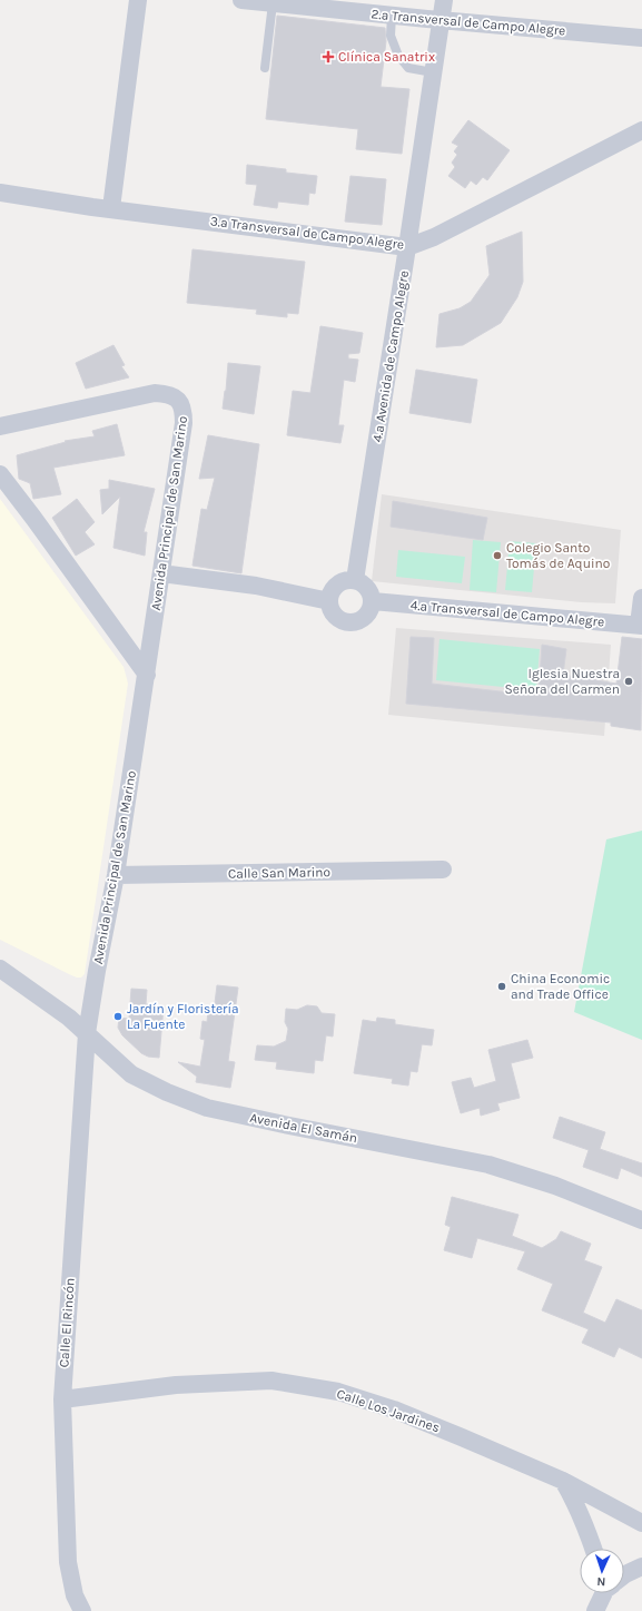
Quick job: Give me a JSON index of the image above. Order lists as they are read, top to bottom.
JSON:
{
  "streets": {
    "street": [
      "2.ª Transversal de Campo Alegre",
      "3.ª Transversal de Campo Alegre",
      "4.ª Avenida de Campo Alegre",
      "Avenida Principal de San Marino",
      "4.ª Transversal de Campo Alegre",
      "Calle San Marino",
      "Avenida El Samán",
      "Calle El Rincón",
      "Calle Los Jardines"
    ]
  },
  "crossings": [
    ["2.ª Transversal de Campo Alegre", "4.ª Avenida de Campo Alegre"],
    ["3.ª Transversal de Campo Alegre", "4.ª Avenida de Campo Alegre"],
    ["4.ª Avenida de Campo Alegre", "4.ª Transversal de Campo Alegre"],
    ["Avenida Principal de San Marino", "Calle San Marino"],
    ["Avenida Principal de San Marino", "Avenida El Samán"],
    ["Avenida Principal de San Marino", "Calle El Rincón"],
    ["Avenida El Samán", "Calle El Rincón"],
    ["Calle El Rincón", "Calle Los Jardines"]
  ],
  "places": {
    "health": ["Clínica Sanatrix"],
    "other": [
      "Colegio Santo Tomás de Aquino",
      "Iglesia Nuestra Señora del Carmen",
      "China Economic and Trade Office",
      "Jardín y Floristería La Fuente"
    ]
  },
  "north": "bottom"
}
